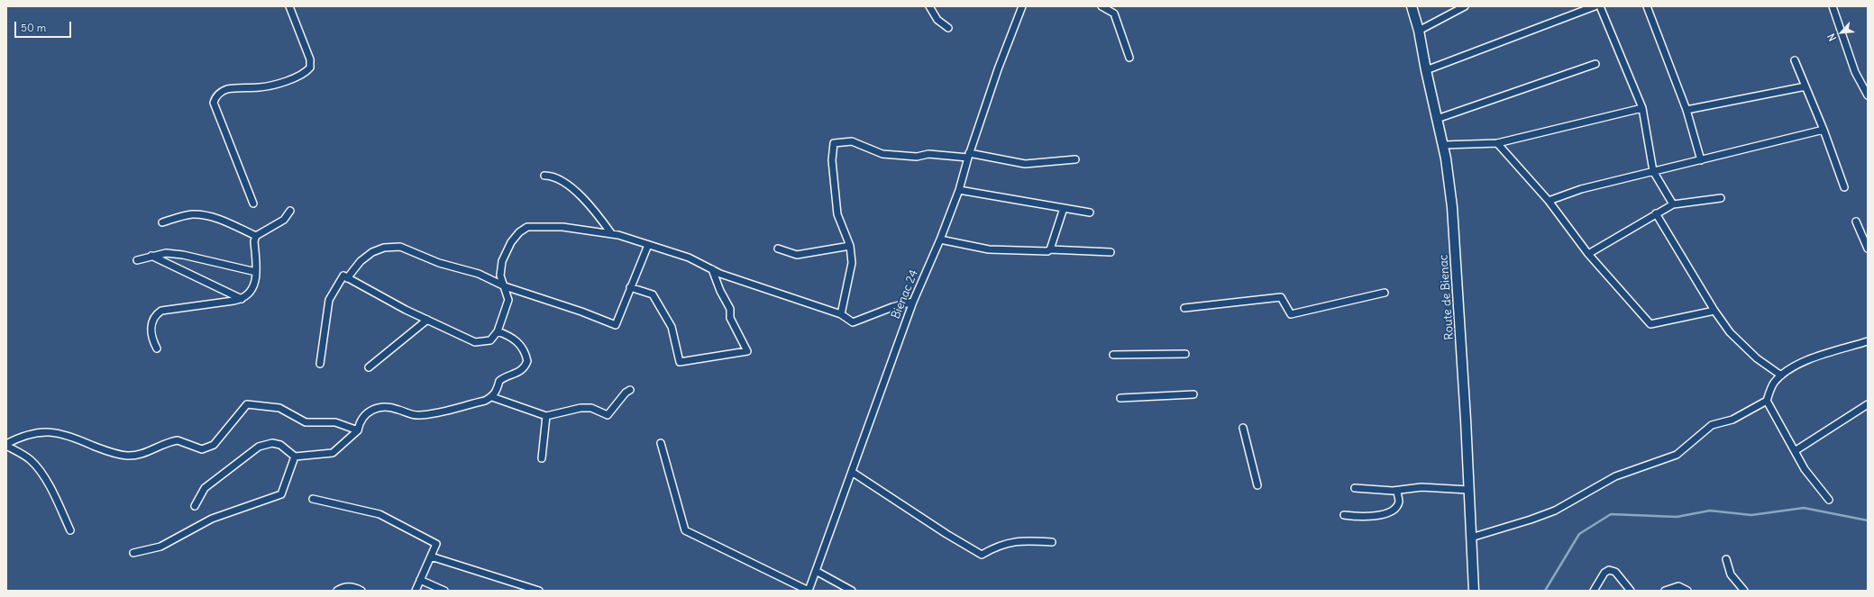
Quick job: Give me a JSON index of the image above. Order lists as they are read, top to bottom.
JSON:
{
  "streets": {
    "main road": ["Route de Bienac"],
    "street": ["Bienac 24"]
  },
  "scale_bar": "50 m",
  "north": "bottom left"
}
